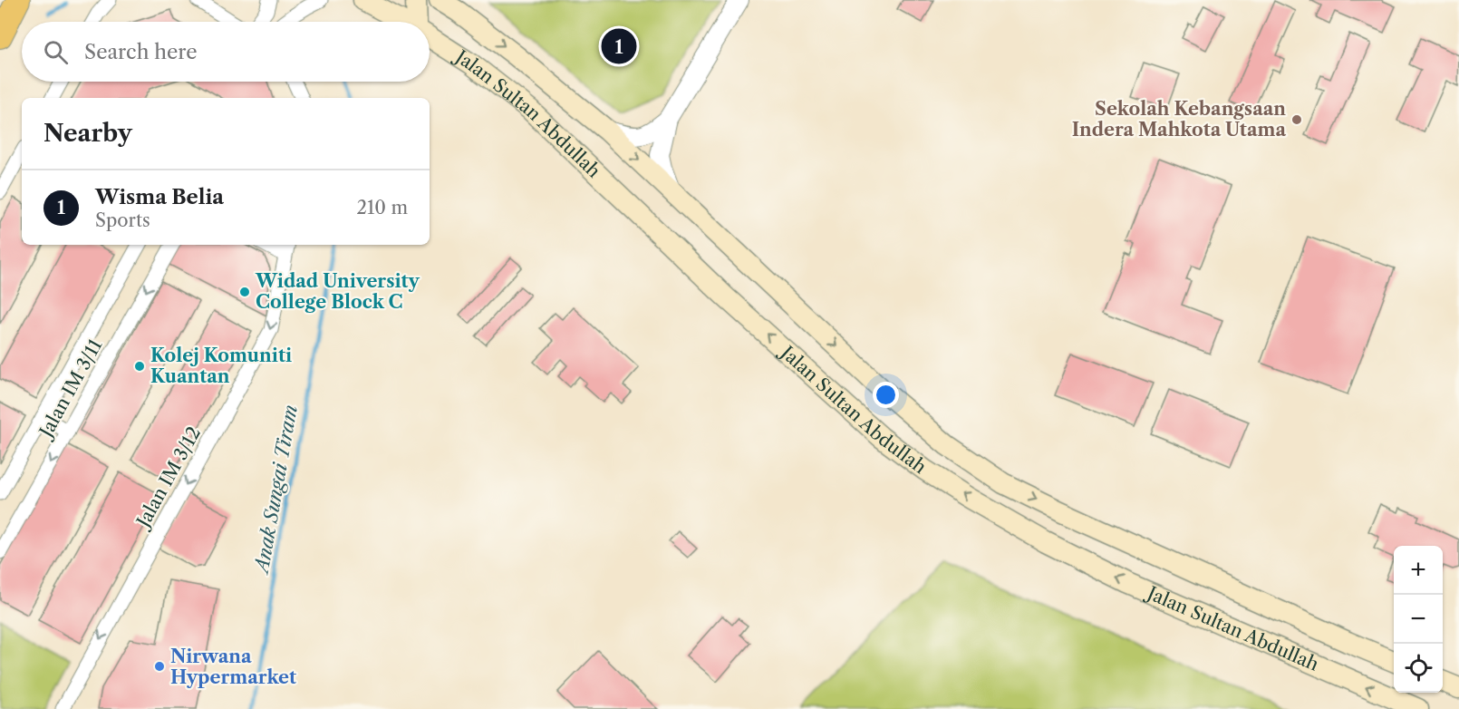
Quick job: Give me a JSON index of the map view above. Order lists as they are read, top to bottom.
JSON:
{
  "streets": {
    "main road": ["Jalan Sultan Abdullah"],
    "street": ["Jalan IM 3/11", "Jalan IM 3/12"]
  },
  "one_way": ["Jalan IM 3/12"],
  "water": ["Anak Sungai Tiram"],
  "places": [
    "Sekolah Kebangsaan Indera Mahkota Utama",
    "Widad University College Block C",
    "Kolej Komuniti Kuantan",
    "Nirwana Hypermarket"
  ],
  "page": {
    "search": "Search here",
    "pins": "1",
    "heading": "Nearby",
    "list": [
      {
        "mark": "1",
        "name": "Wisma Belia",
        "note": "Sports",
        "value": "210 m"
      }
    ],
    "map_buttons": ["+", "−"]
  }
}
